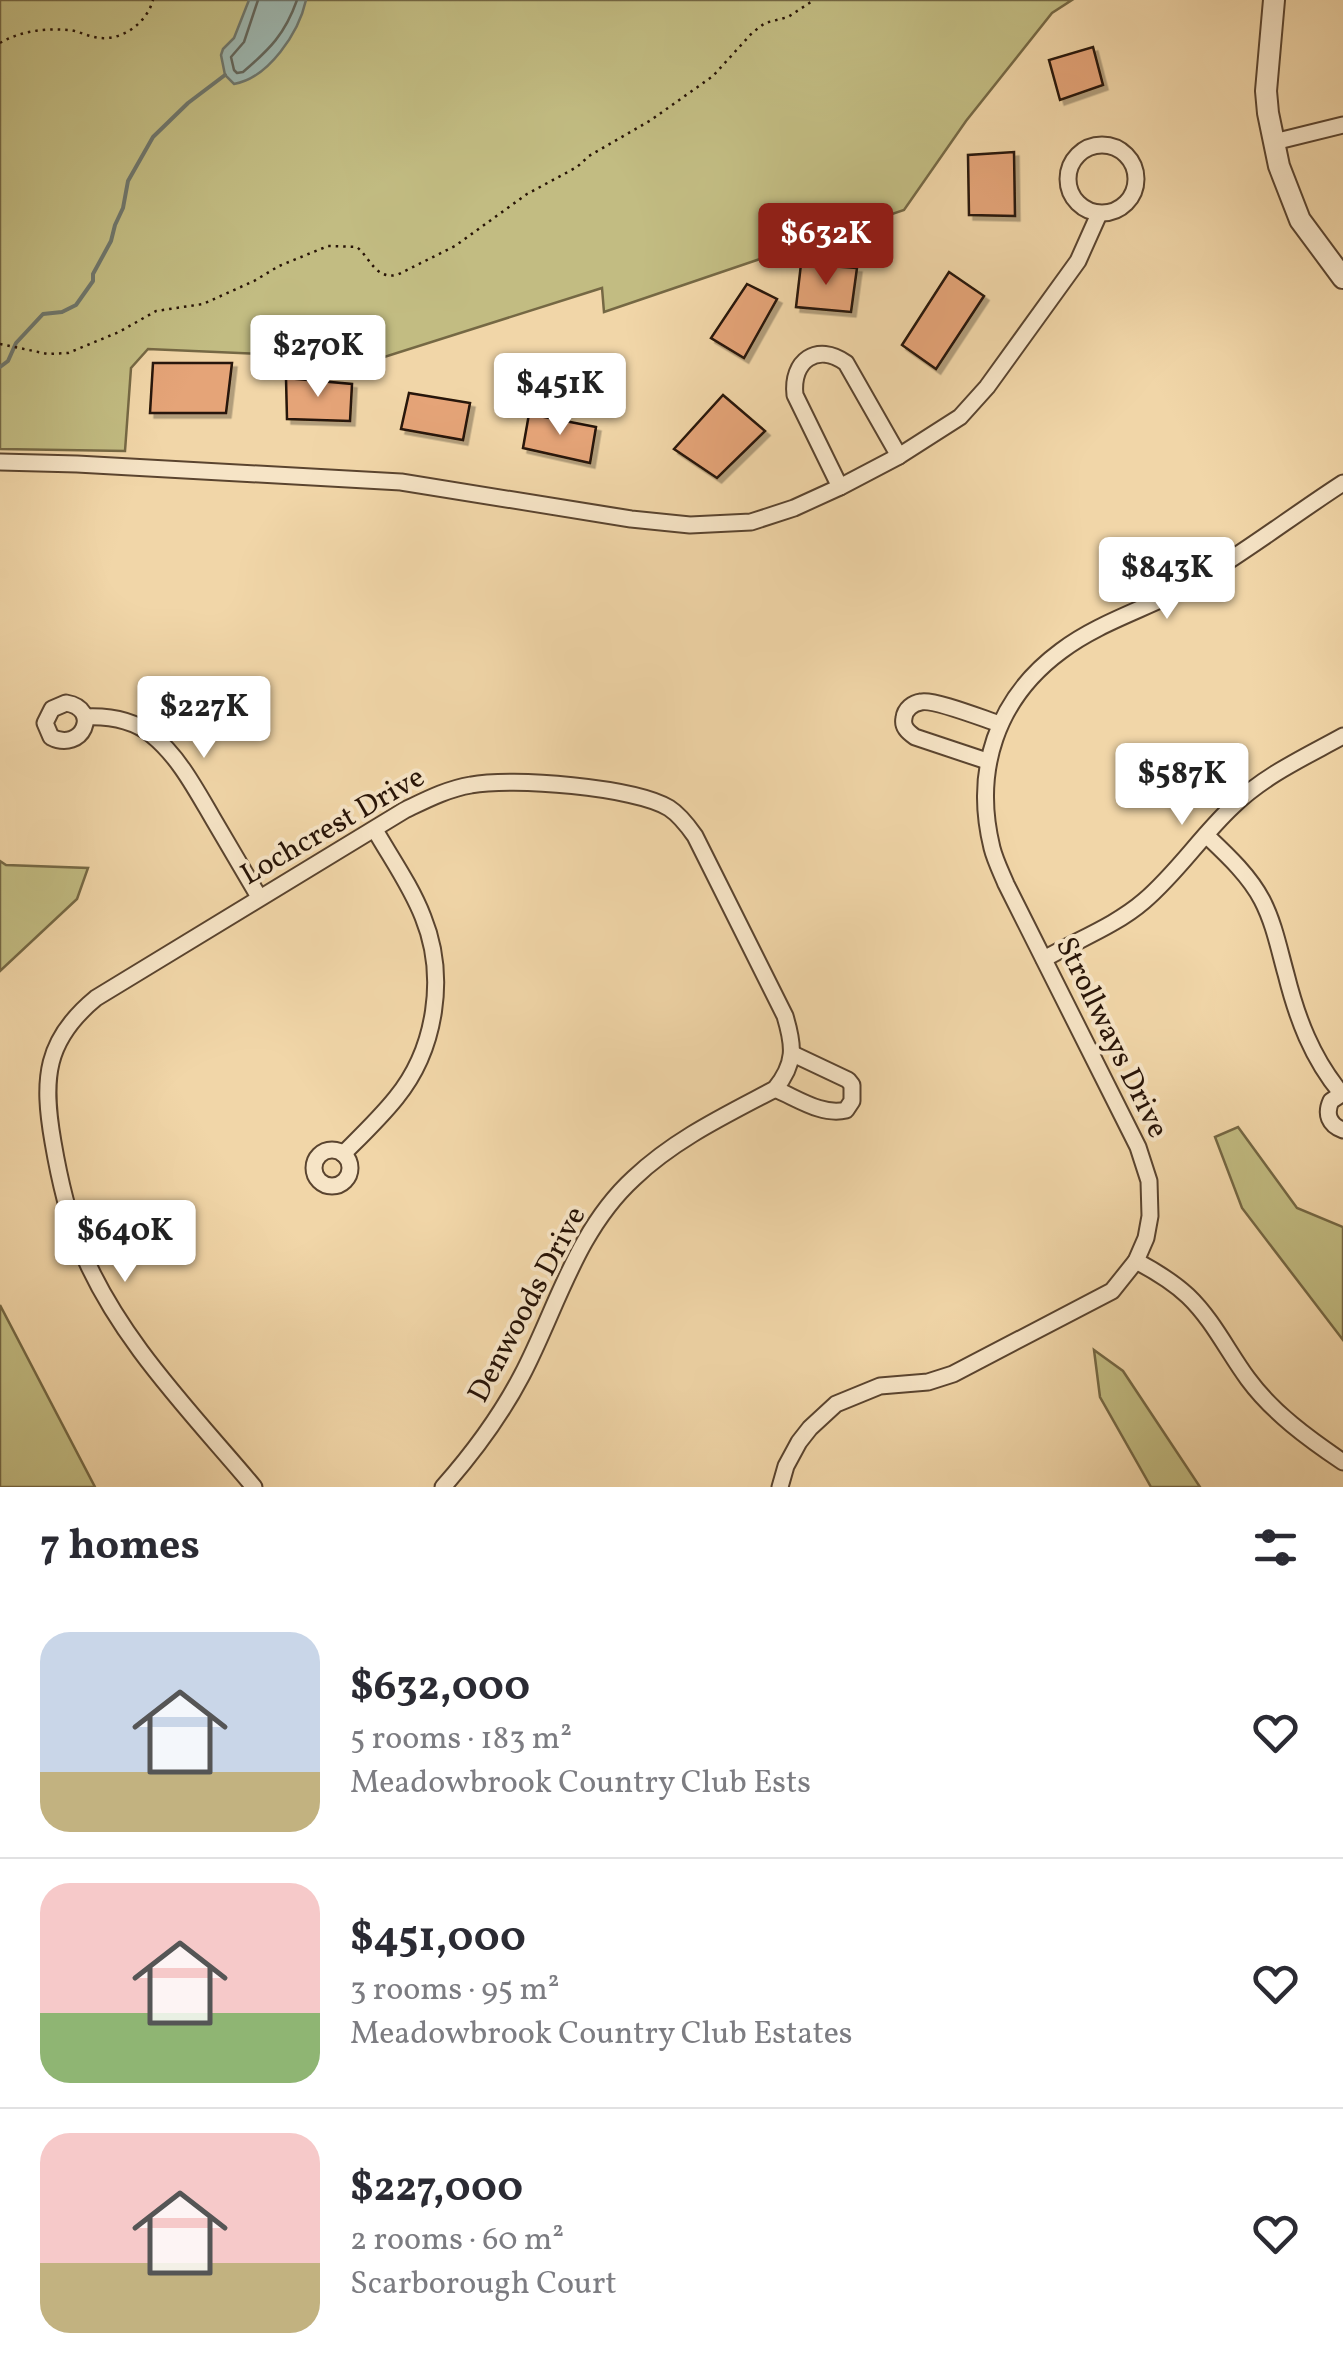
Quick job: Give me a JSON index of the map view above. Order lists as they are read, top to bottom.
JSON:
{
  "streets": {
    "street": ["Lochcrest Drive", "Strollways Drive", "Denwoods Drive"]
  },
  "page": {
    "price": [
      "$632K",
      "$270K",
      "$451K",
      "$843K",
      "$227K",
      "$587K",
      "$640K"
    ],
    "heading": "7 homes",
    "list": [
      {
        "name": "$632,000",
        "note": "5 rooms · 183 m² · Meadowbrook Country Club Ests"
      },
      {
        "name": "$451,000",
        "note": "3 rooms · 95 m² · Meadowbrook Country Club Estates"
      },
      {
        "name": "$227,000",
        "note": "2 rooms · 60 m² · Scarborough Court"
      }
    ]
  }
}
